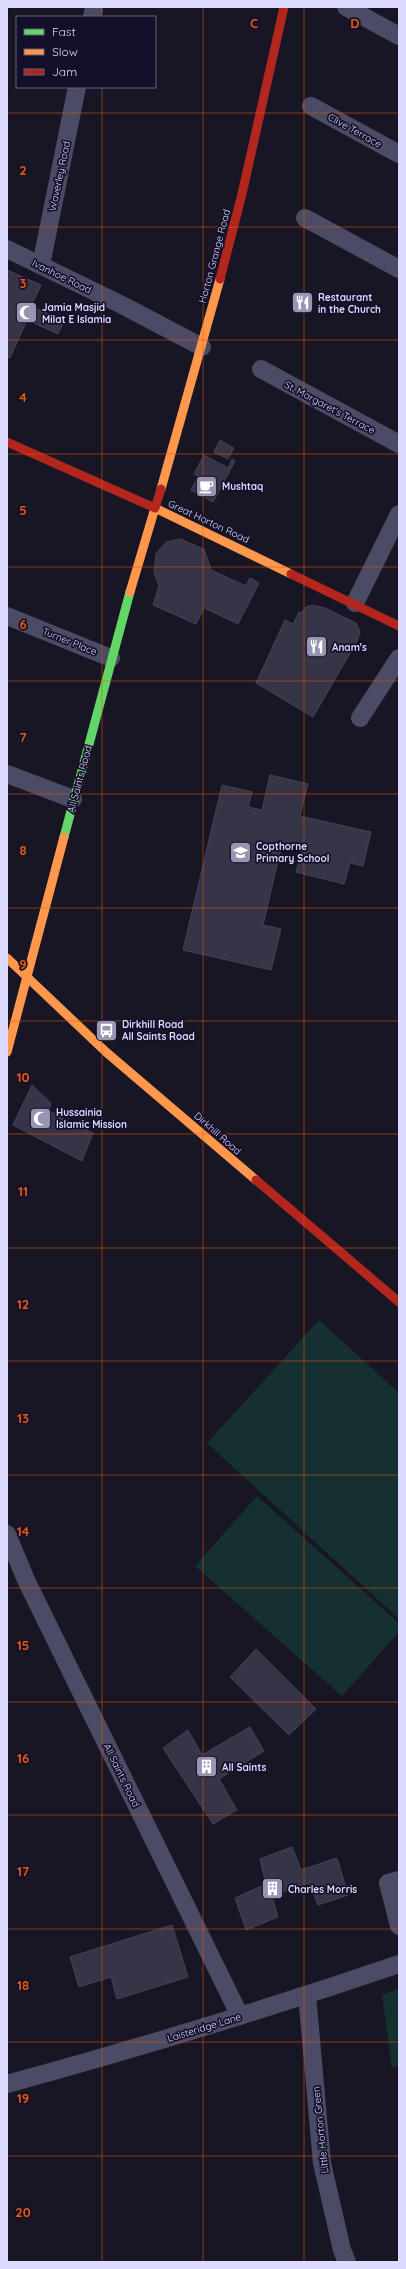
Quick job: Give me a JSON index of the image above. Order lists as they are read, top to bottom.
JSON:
{
  "streets": {
    "main road": [
      "Horton Grange Road",
      "Great Horton Road",
      "All Saints Road",
      "Dirkhill Road"
    ],
    "street": [
      "Clive Terrace",
      "Waverley Road",
      "Ivanhoe Road",
      "St. Margaret's Terrace",
      "Turner Place",
      "Laisteridge Lane",
      "Little Horton Green"
    ]
  },
  "crossings": [
    ["Waverley Road", "Ivanhoe Road"],
    ["Horton Grange Road", "Ivanhoe Road"],
    ["Horton Grange Road", "Great Horton Road"],
    ["Horton Grange Road", "All Saints Road"],
    ["Great Horton Road", "All Saints Road"],
    ["Turner Place", "All Saints Road"],
    ["All Saints Road", "Dirkhill Road"],
    ["All Saints Road", "Laisteridge Lane"],
    ["Laisteridge Lane", "Little Horton Green"]
  ],
  "places": {
    "restaurant": ["Restaurant in the Church", "Anam's"],
    "mosque": ["Jamia Masjid Milat E Islamia", "Hussainia Islamic Mission"],
    "cafe": ["Mushtaq"],
    "school or university": ["Copthorne Primary School"],
    "bus stop": ["Dirkhill Road All Saints Road"],
    "building": ["All Saints", "Charles Morris"]
  },
  "legend": ["Fast", "Slow", "Jam"],
  "grid": {
    "columns": ["C", "D"],
    "rows": [
      "2",
      "3",
      "4",
      "5",
      "6",
      "7",
      "8",
      "9",
      "10",
      "11",
      "12",
      "13",
      "14",
      "15",
      "16",
      "17",
      "18",
      "19",
      "20"
    ]
  }
}
